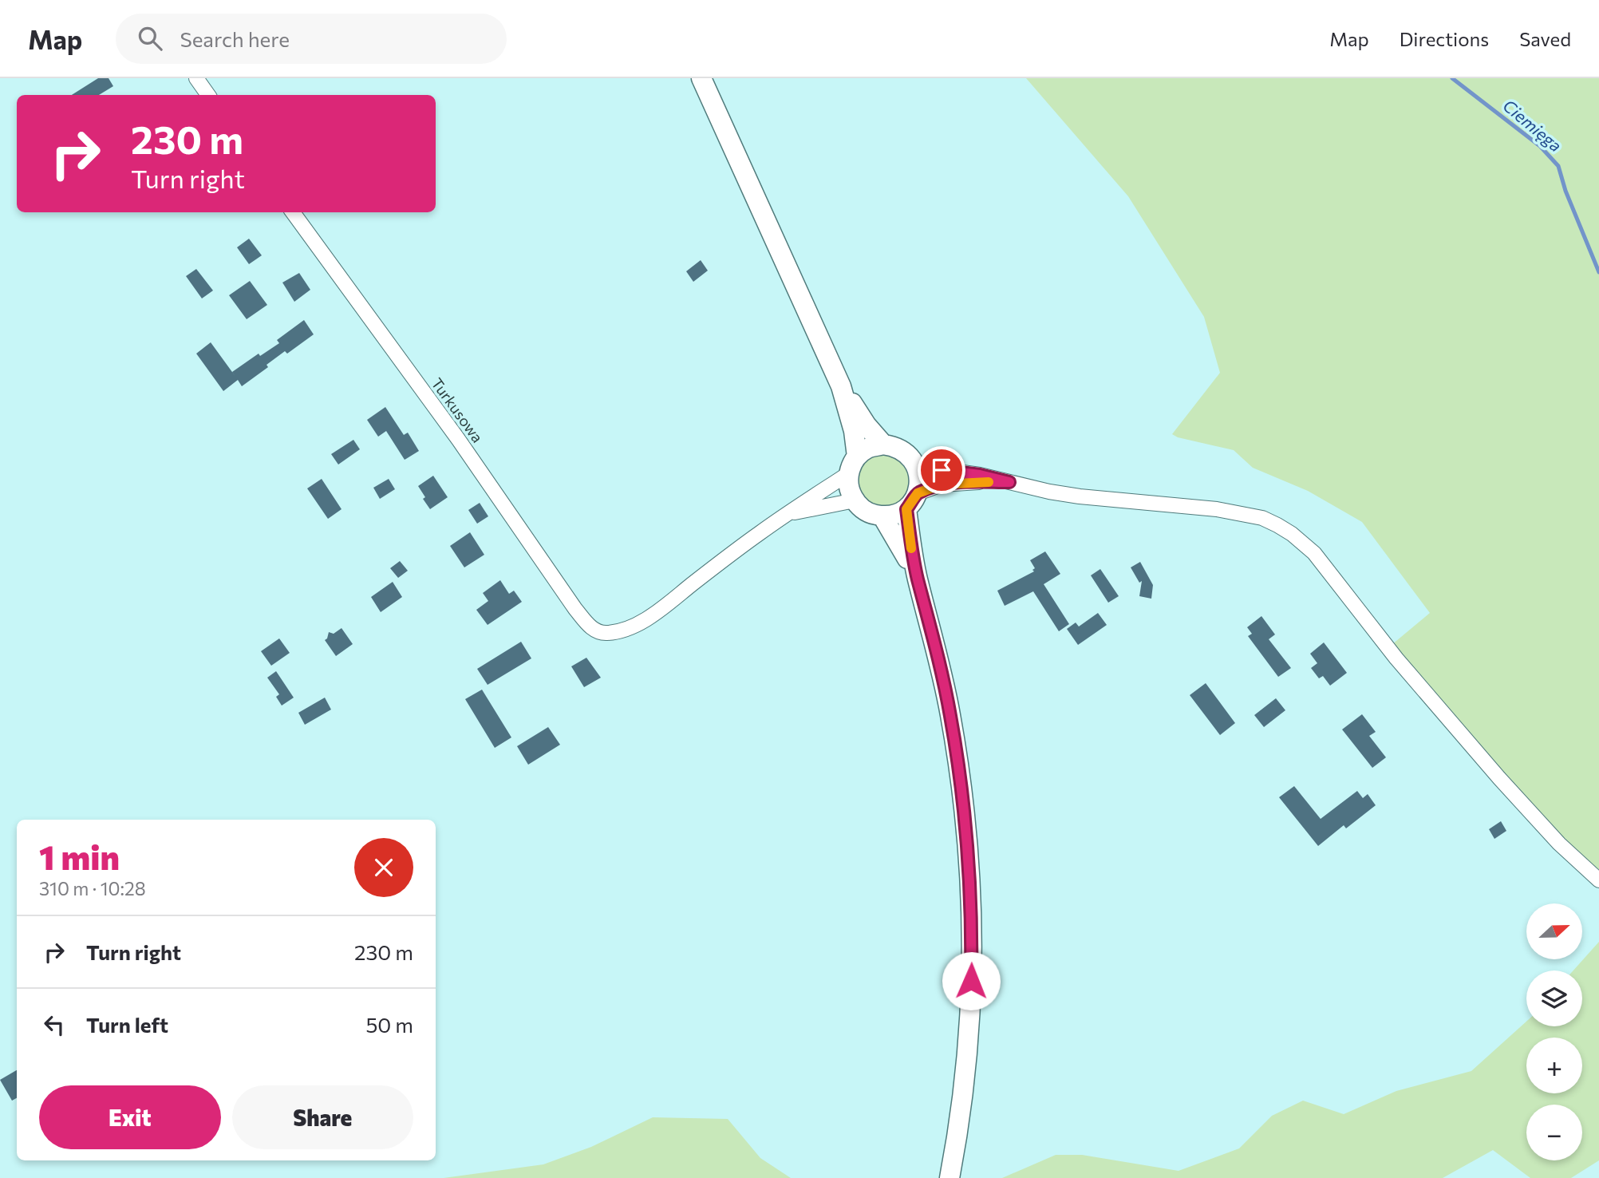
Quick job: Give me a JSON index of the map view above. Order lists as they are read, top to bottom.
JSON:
{
  "streets": {
    "street": ["Turkusowa"]
  },
  "water": ["Ciemięga"],
  "north": "right",
  "page": {
    "header": "Map",
    "search": "Search here",
    "nav": ["Map", "Directions", "Saved"],
    "turn": ["230 m", "Turn right"],
    "heading": ["1 min", "310 m · 10:28"],
    "map_buttons": ["+", "−"],
    "list": [
      {
        "name": "Turn right",
        "value": "230 m"
      },
      {
        "name": "Turn left",
        "value": "50 m"
      }
    ],
    "buttons": ["Exit", "Share"]
  }
}
